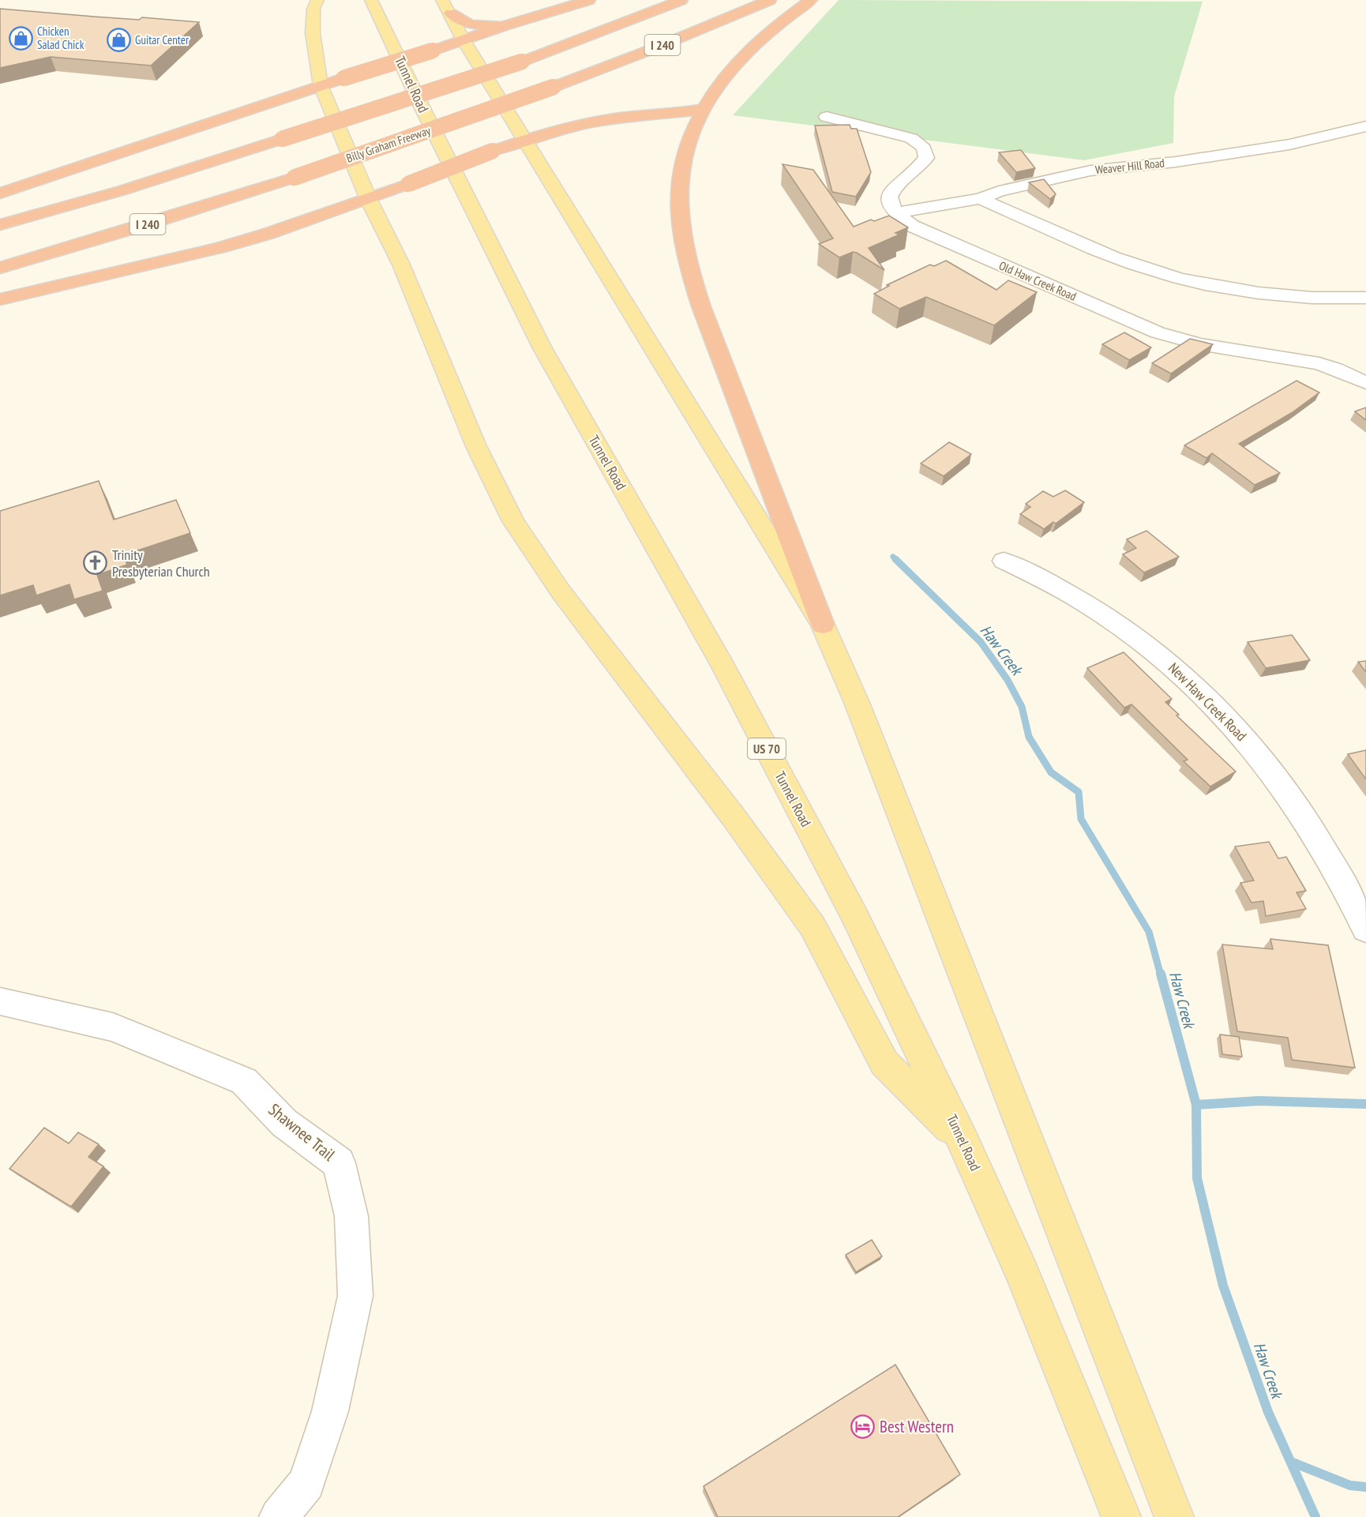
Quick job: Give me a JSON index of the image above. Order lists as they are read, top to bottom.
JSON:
{
  "streets": {
    "highway": ["I 240", "Billy Graham Freeway"],
    "main road": ["Tunnel Road", "US 70"],
    "street": [
      "Weaver Hill Road",
      "Old Haw Creek Road",
      "New Haw Creek Road",
      "Shawnee Trail"
    ]
  },
  "crossings": [
    ["Weaver Hill Road", "Old Haw Creek Road"]
  ],
  "water": ["Haw Creek"],
  "places": {
    "shop": ["Chicken Salad Chick", "Guitar Center"],
    "church": ["Trinity Presbyterian Church"],
    "hotel": ["Best Western"]
  }
}
